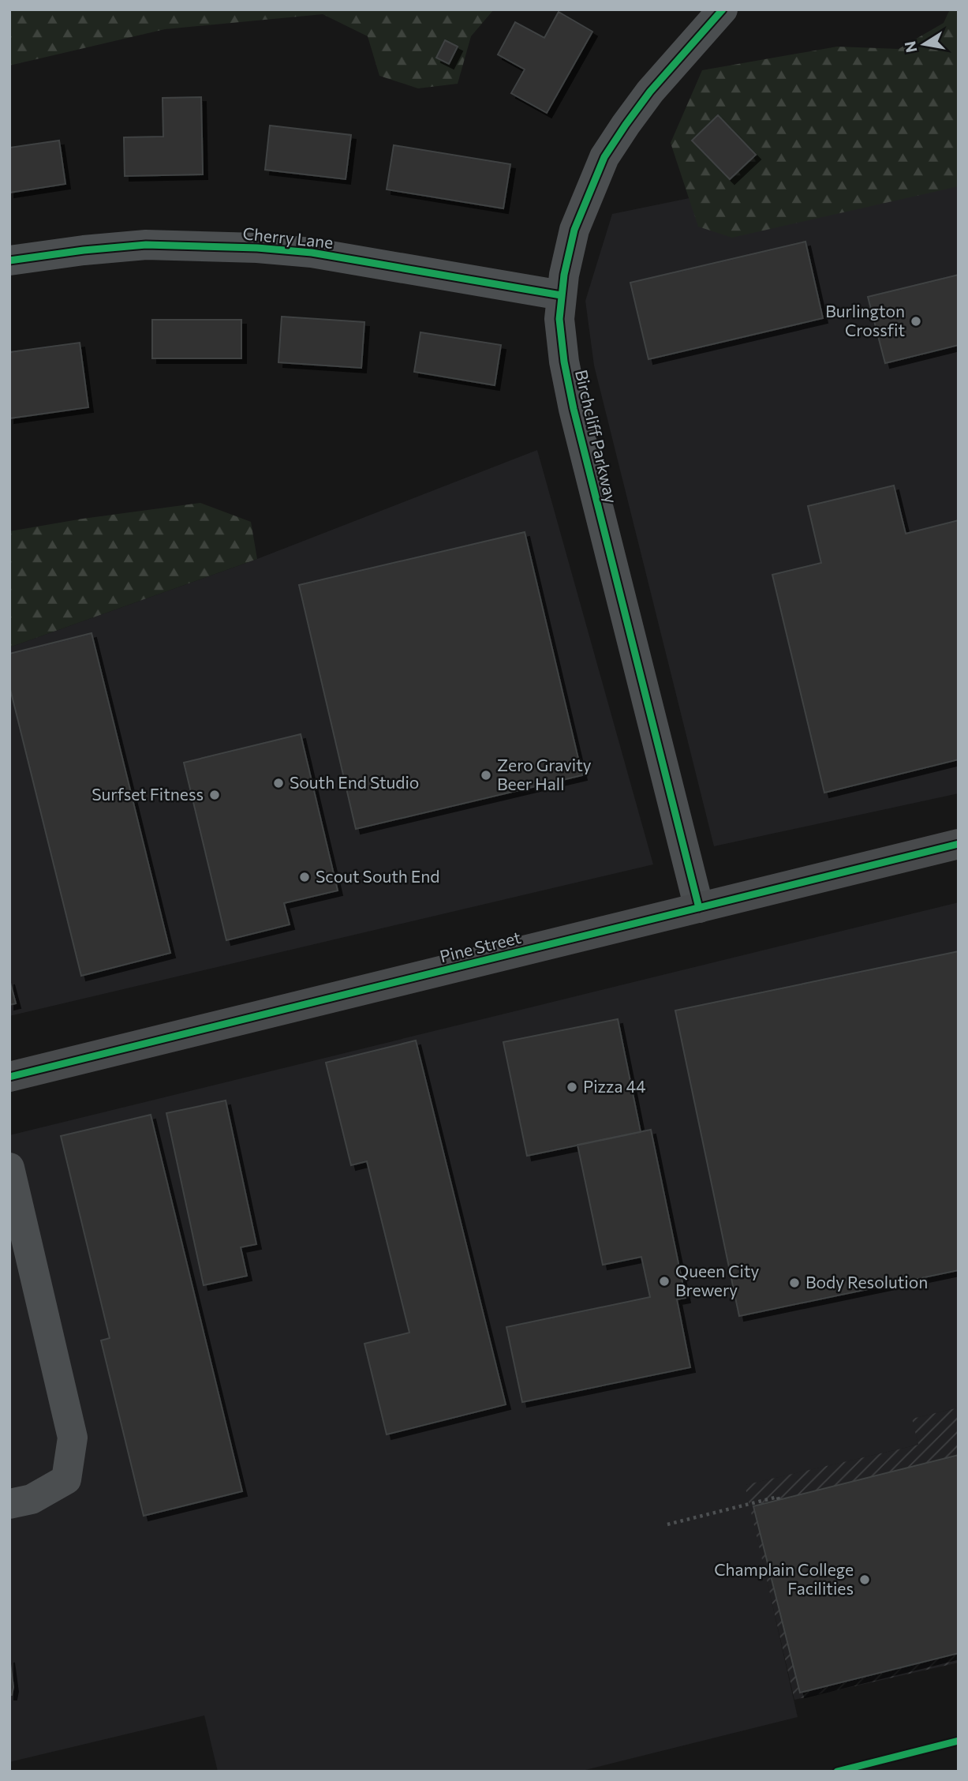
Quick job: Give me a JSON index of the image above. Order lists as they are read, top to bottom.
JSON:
{
  "streets": {
    "main road": ["Pine Street"],
    "street": ["Cherry Lane", "Birchcliff Parkway"]
  },
  "crossings": [
    ["Cherry Lane", "Birchcliff Parkway"],
    ["Birchcliff Parkway", "Pine Street"]
  ],
  "places": [
    "Burlington Crossfit",
    "Zero Gravity Beer Hall",
    "South End Studio",
    "Surfset Fitness",
    "Scout South End",
    "Pizza 44",
    "Queen City Brewery",
    "Body Resolution",
    "Champlain College Facilities"
  ],
  "north": "left"
}
